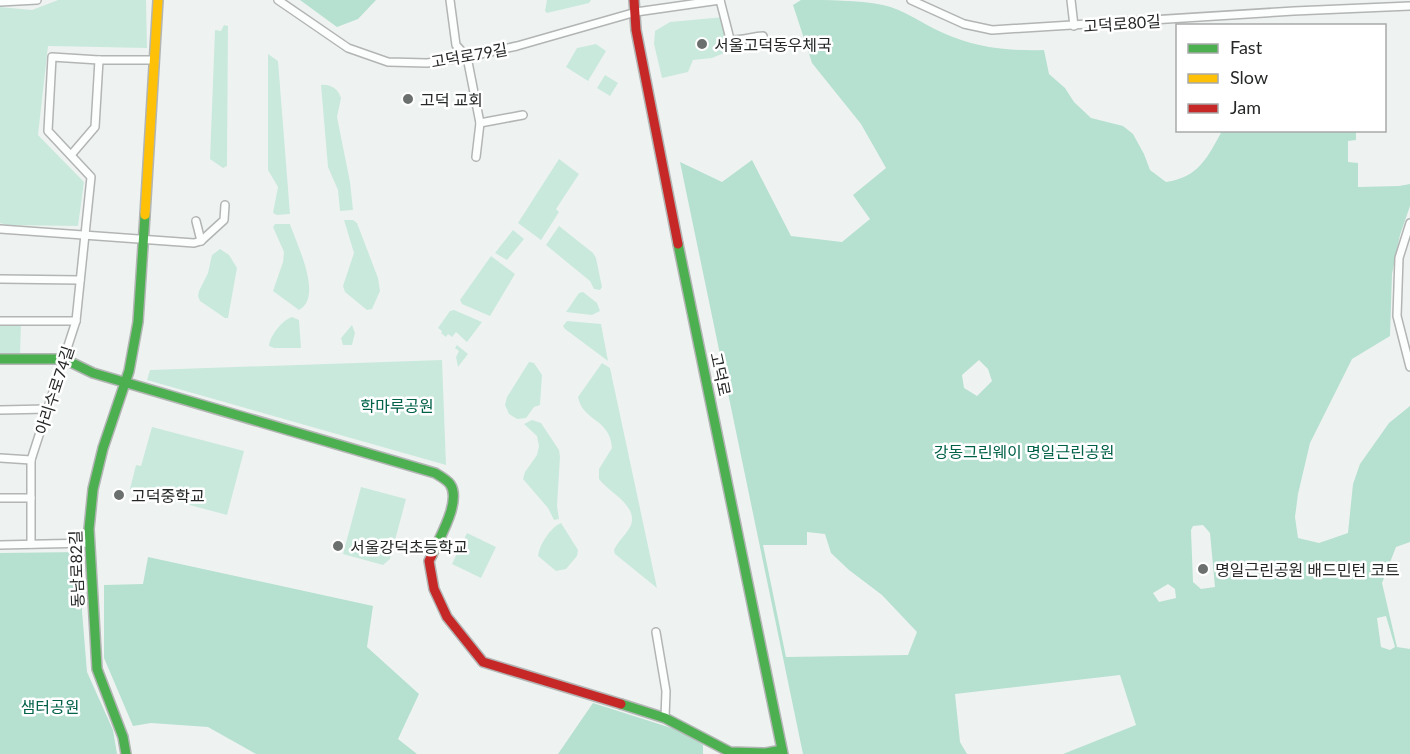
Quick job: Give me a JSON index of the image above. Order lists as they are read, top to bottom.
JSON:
{
  "streets": {
    "street": [
      "고덕로80길",
      "고덕로79길",
      "고덕로",
      "아리수로74길",
      "동남로82길"
    ]
  },
  "crossings": [
    ["고덕로79길", "고덕로"]
  ],
  "parks": ["학마루공원", "강동그린웨이 명일근린공원", "샘터공원"],
  "places": [
    "서울고덕동우체국",
    "고덕 교회",
    "고덕중학교",
    "서울강덕초등학교",
    "명일근린공원 배드민턴 코트"
  ],
  "legend": ["Fast", "Slow", "Jam"]
}
